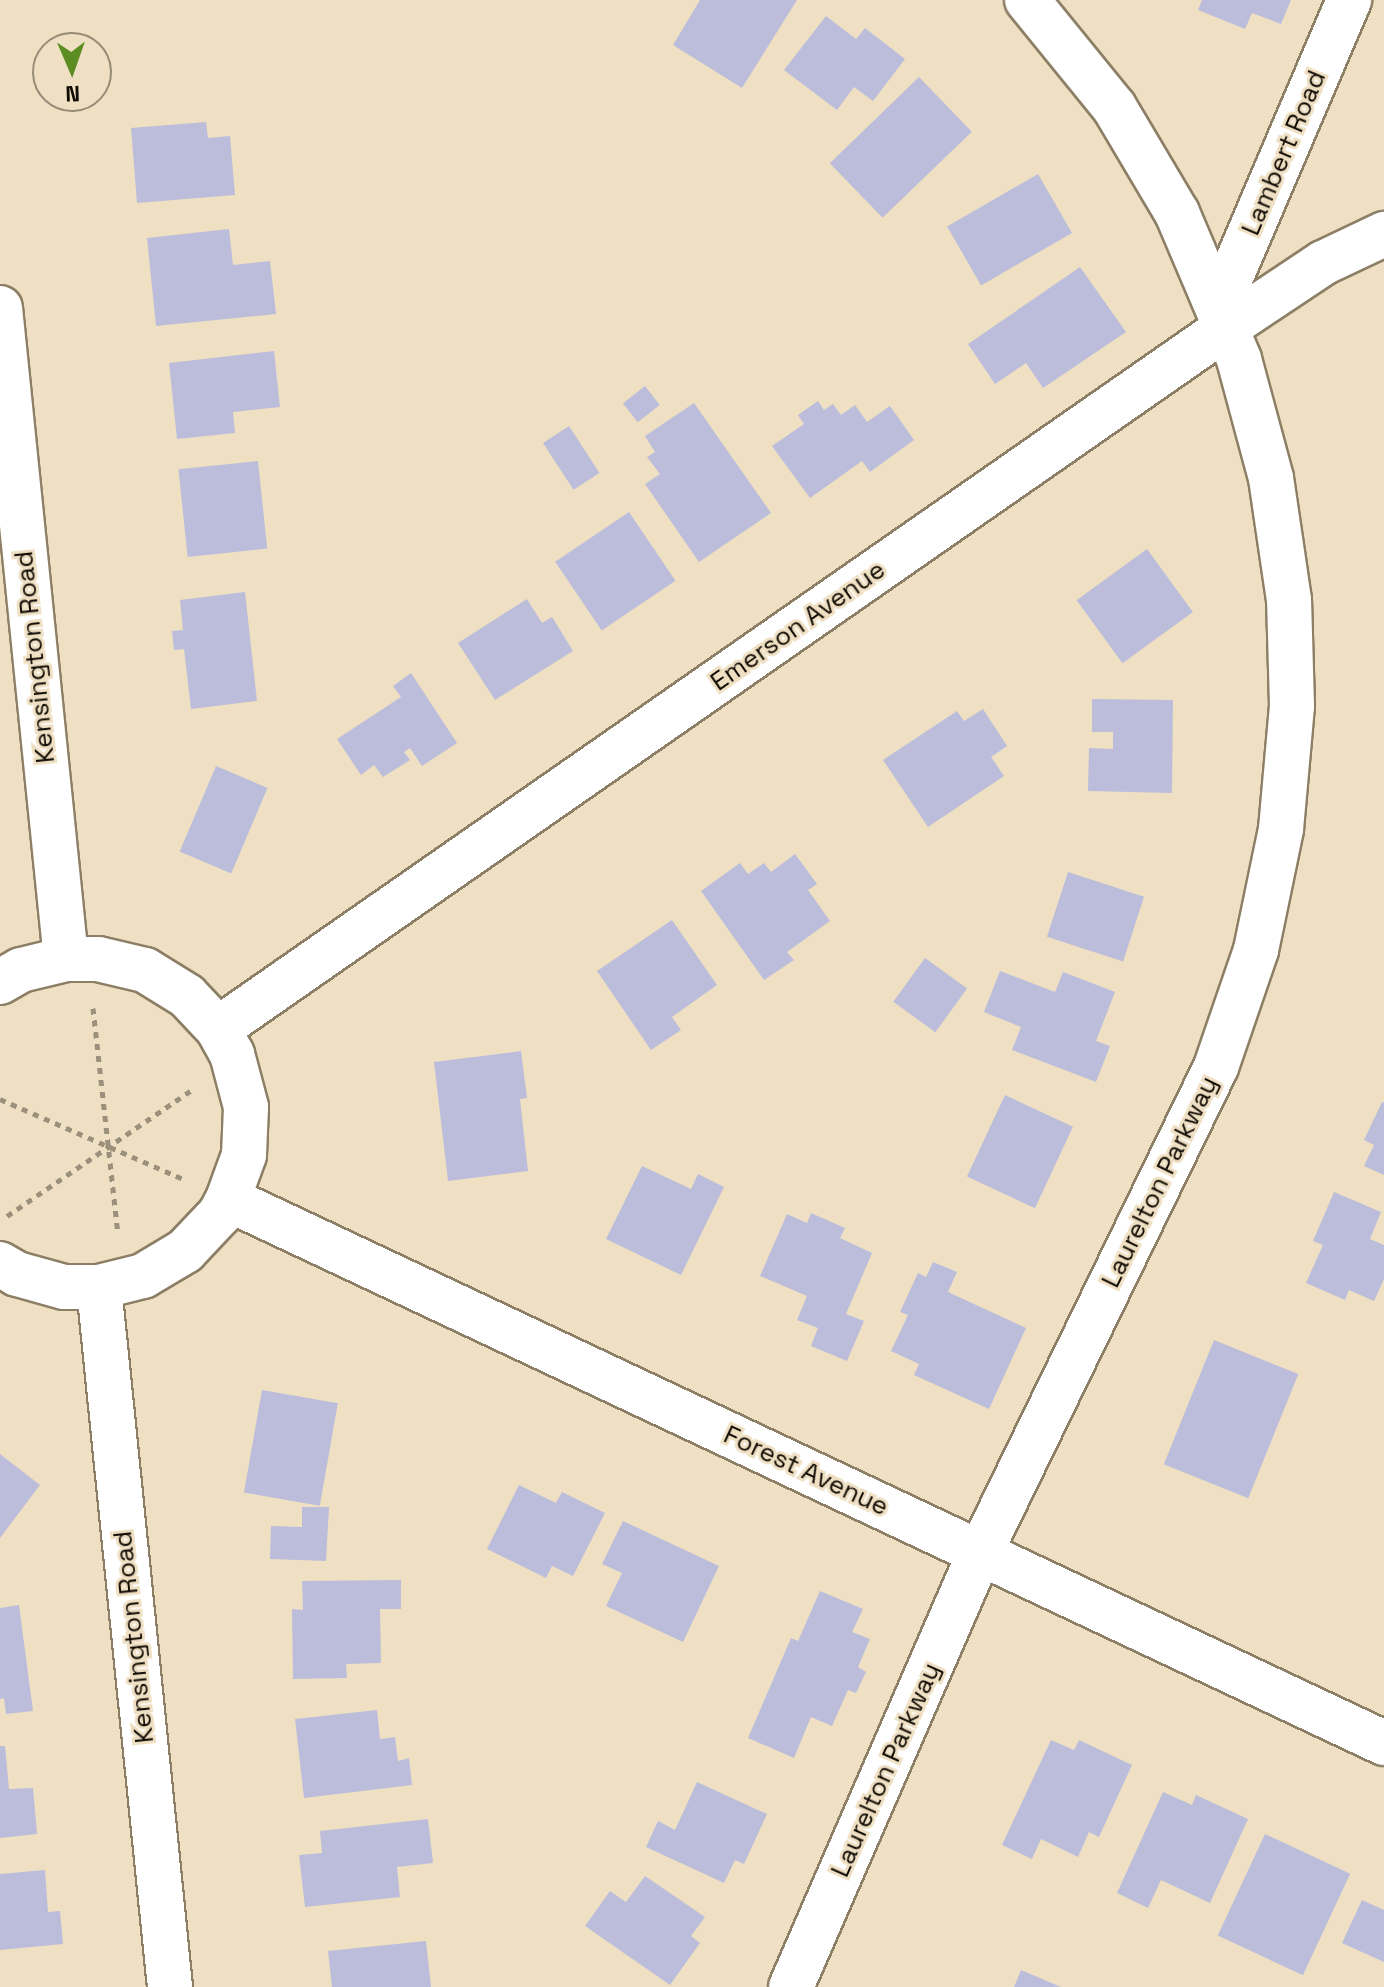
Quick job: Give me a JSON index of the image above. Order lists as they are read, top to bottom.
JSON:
{
  "streets": {
    "street": [
      "Lambert Road",
      "Emerson Avenue",
      "Kensington Road",
      "Laurelton Parkway",
      "Forest Avenue"
    ]
  },
  "crossings": [
    ["Lambert Road", "Emerson Avenue"],
    ["Lambert Road", "Laurelton Parkway"],
    ["Emerson Avenue", "Laurelton Parkway"],
    ["Laurelton Parkway", "Forest Avenue"]
  ],
  "north": "bottom"
}
